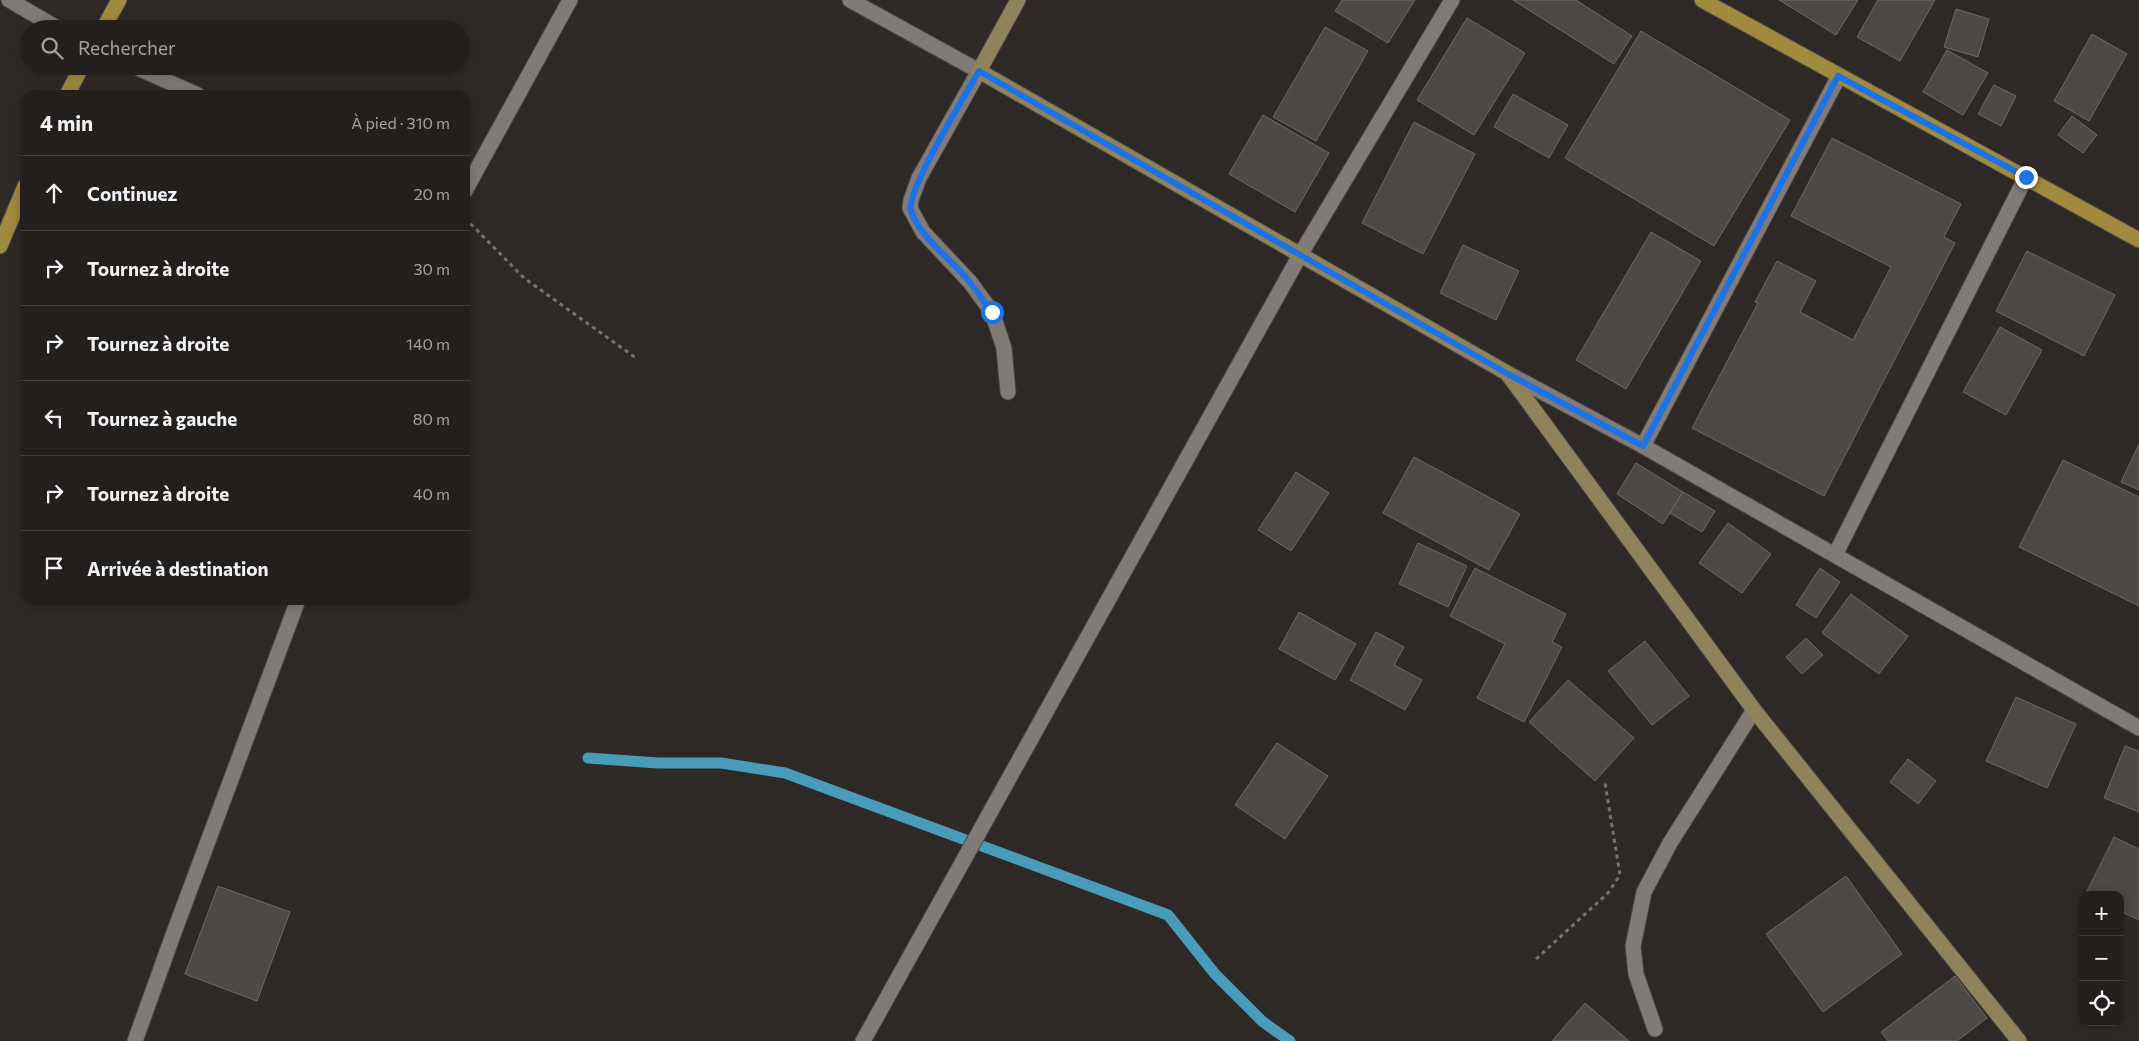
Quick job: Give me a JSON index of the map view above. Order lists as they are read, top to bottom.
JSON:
{
  "page": {
    "search": "Rechercher",
    "heading": ["4 min", "À pied · 310 m"],
    "list": [
      ["Continuez", "20 m"],
      ["Tournez à droite", "30 m"],
      ["Tournez à droite", "140 m"],
      ["Tournez à gauche", "80 m"],
      ["Tournez à droite", "40 m"],
      "Arrivée à destination"
    ],
    "map_buttons": ["+", "−"]
  }
}
